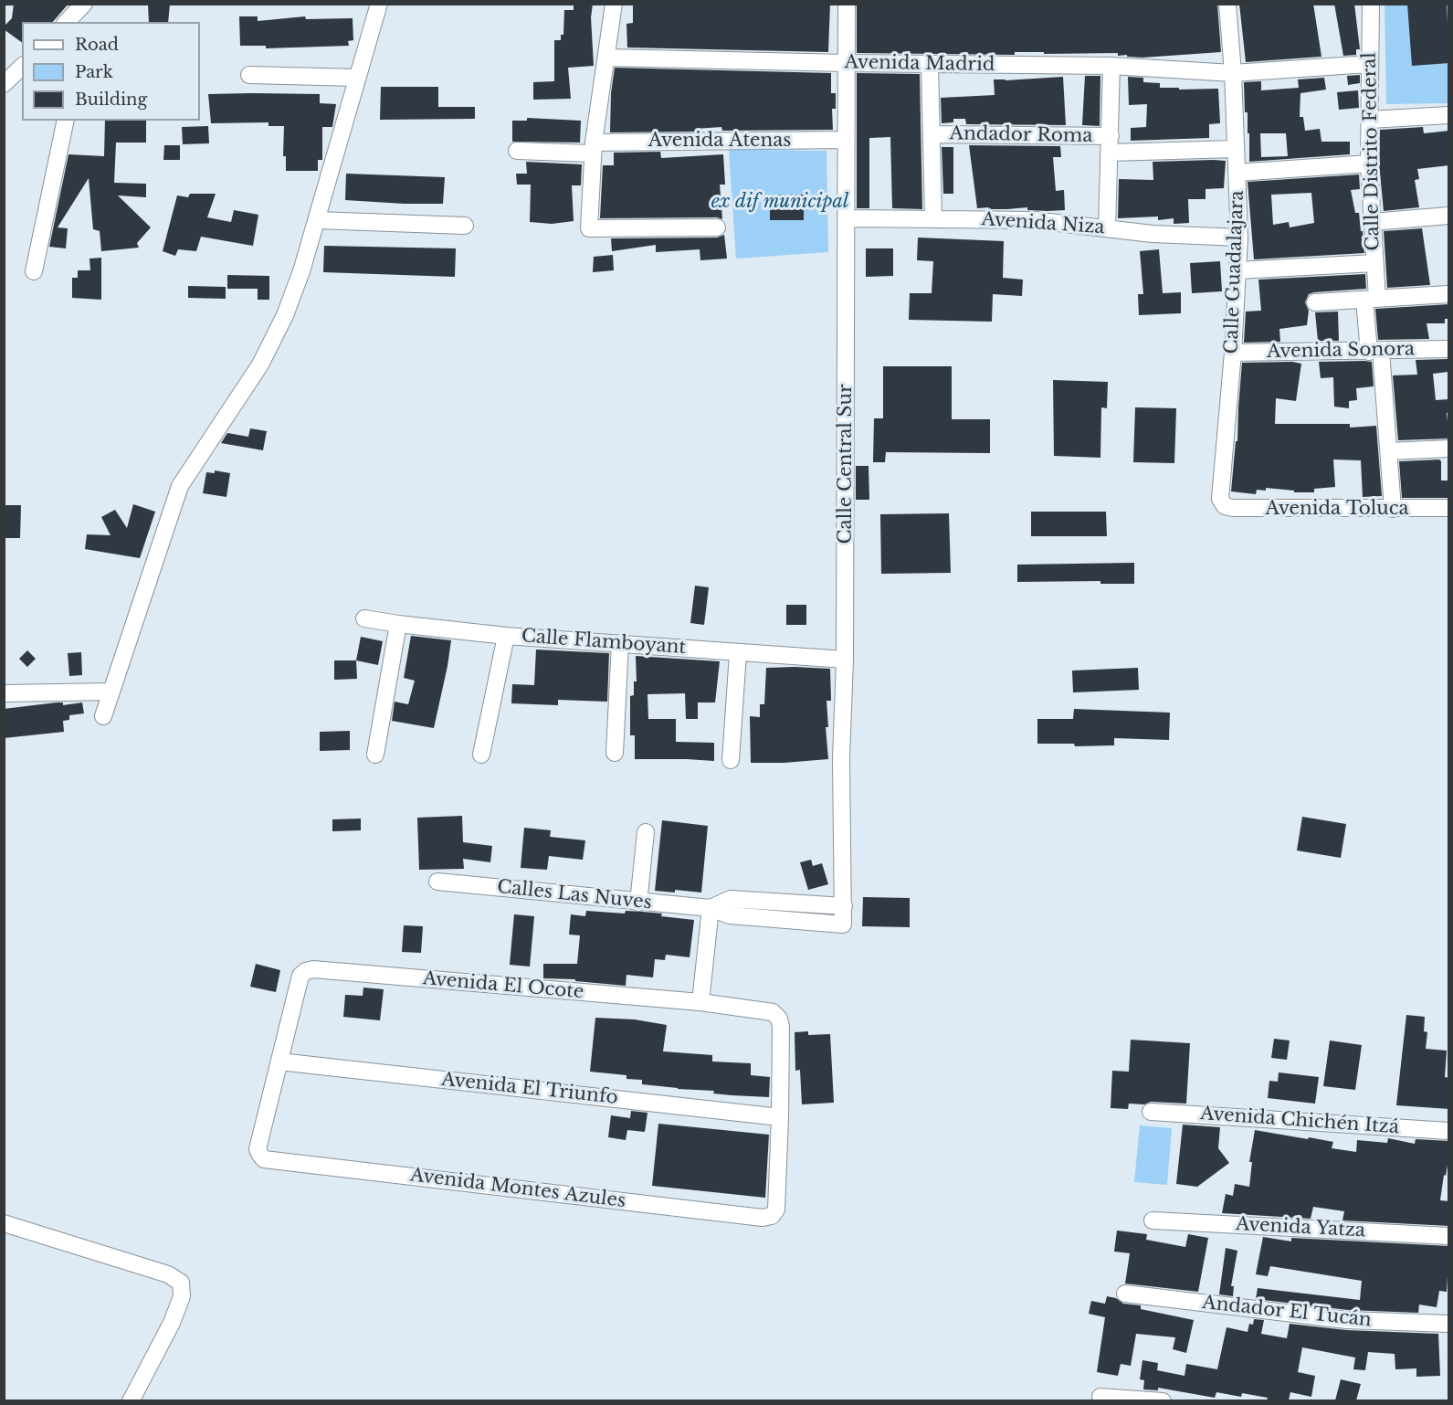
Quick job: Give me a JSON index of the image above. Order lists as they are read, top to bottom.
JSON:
{
  "streets": {
    "street": [
      "Avenida Madrid",
      "Andador Roma",
      "Avenida Atenas",
      "Calle Distrito Federal",
      "Avenida Niza",
      "Calle Guadalajara",
      "Avenida Sonora",
      "Calle Central Sur",
      "Avenida Toluca",
      "Calle Flamboyant",
      "Calles Las Nuves",
      "Avenida El Ocote",
      "Avenida El Triunfo",
      "Avenida Chichén Itzá",
      "Avenida Montes Azules",
      "Avenida Yatza",
      "Andador El Tucán"
    ]
  },
  "crossings": [
    ["Avenida Madrid", "Calle Distrito Federal"],
    ["Avenida Madrid", "Calle Guadalajara"],
    ["Avenida Madrid", "Calle Central Sur"],
    ["Andador Roma", "Calle Guadalajara"],
    ["Avenida Atenas", "Calle Central Sur"],
    ["Calle Distrito Federal", "Avenida Sonora"],
    ["Calle Distrito Federal", "Avenida Toluca"],
    ["Avenida Niza", "Calle Guadalajara"],
    ["Avenida Niza", "Calle Central Sur"],
    ["Calle Guadalajara", "Avenida Sonora"],
    ["Calle Guadalajara", "Avenida Toluca"],
    ["Calle Central Sur", "Calle Flamboyant"],
    ["Calle Central Sur", "Calles Las Nuves"],
    ["Avenida El Ocote", "Avenida El Triunfo"],
    ["Avenida El Ocote", "Avenida Montes Azules"],
    ["Avenida El Triunfo", "Avenida Montes Azules"]
  ],
  "parks": ["ex dif municipal"],
  "legend": ["Road", "Park", "Building"]
}
